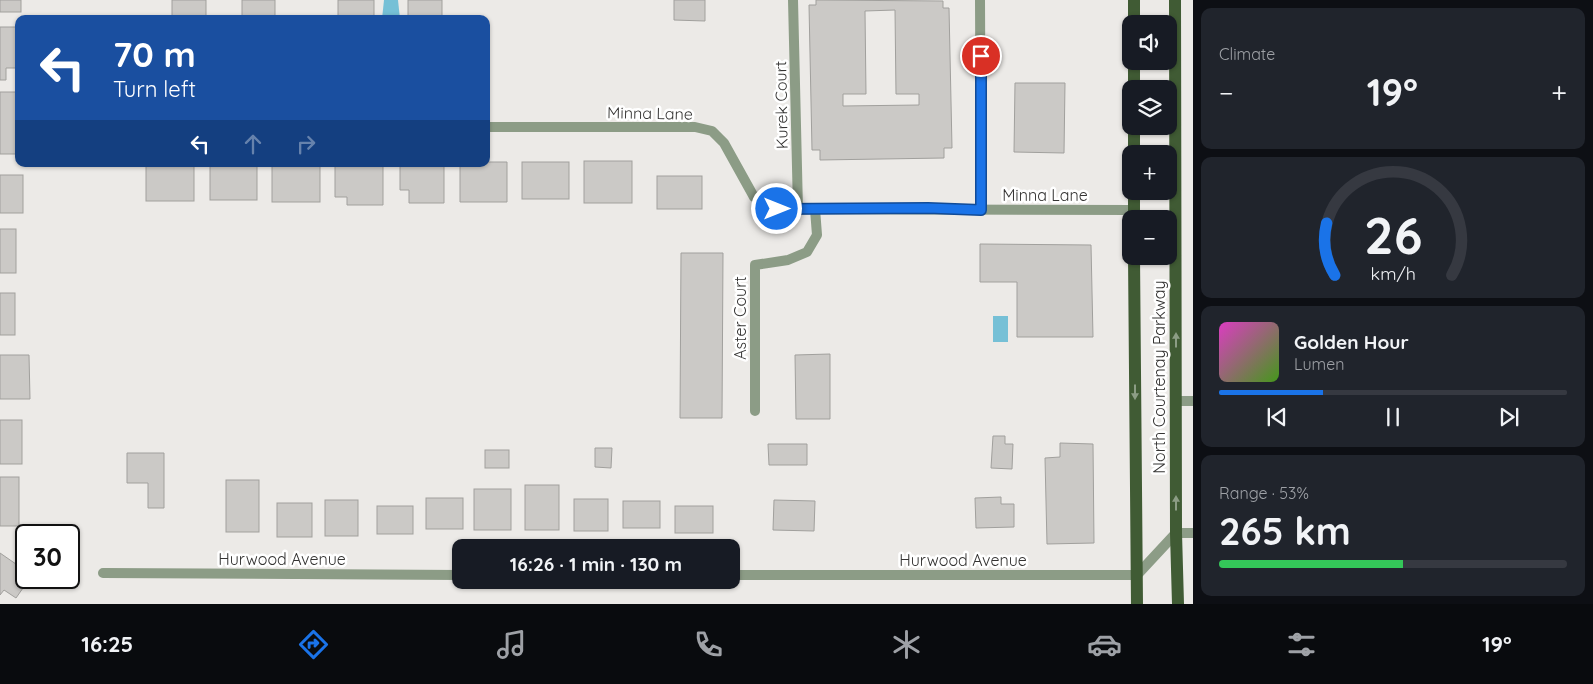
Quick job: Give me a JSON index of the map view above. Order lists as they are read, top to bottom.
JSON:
{
  "streets": {
    "main road": ["North Courtenay Parkway"],
    "street": [
      "Kurek Court",
      "Minna Lane",
      "Aster Court",
      "Hurwood Avenue"
    ]
  },
  "crossings": [
    ["Kurek Court", "Minna Lane"],
    ["Minna Lane", "Aster Court"],
    ["North Courtenay Parkway", "Hurwood Avenue"]
  ],
  "page": {
    "tile": [
      "Climate",
      ["Range · 53%", "265 km"]
    ],
    "map_buttons": ["+", "−"],
    "turn": ["70 m", "Turn left"],
    "heat": ["−", "19°", "+"],
    "song": ["Golden Hour", "Lumen"],
    "limit": "30",
    "trip": "16:26 · 1 min · 130 m",
    "tabs": ["16:25", "19°"],
    "gauge": ["26", "km/h"]
  }
}
